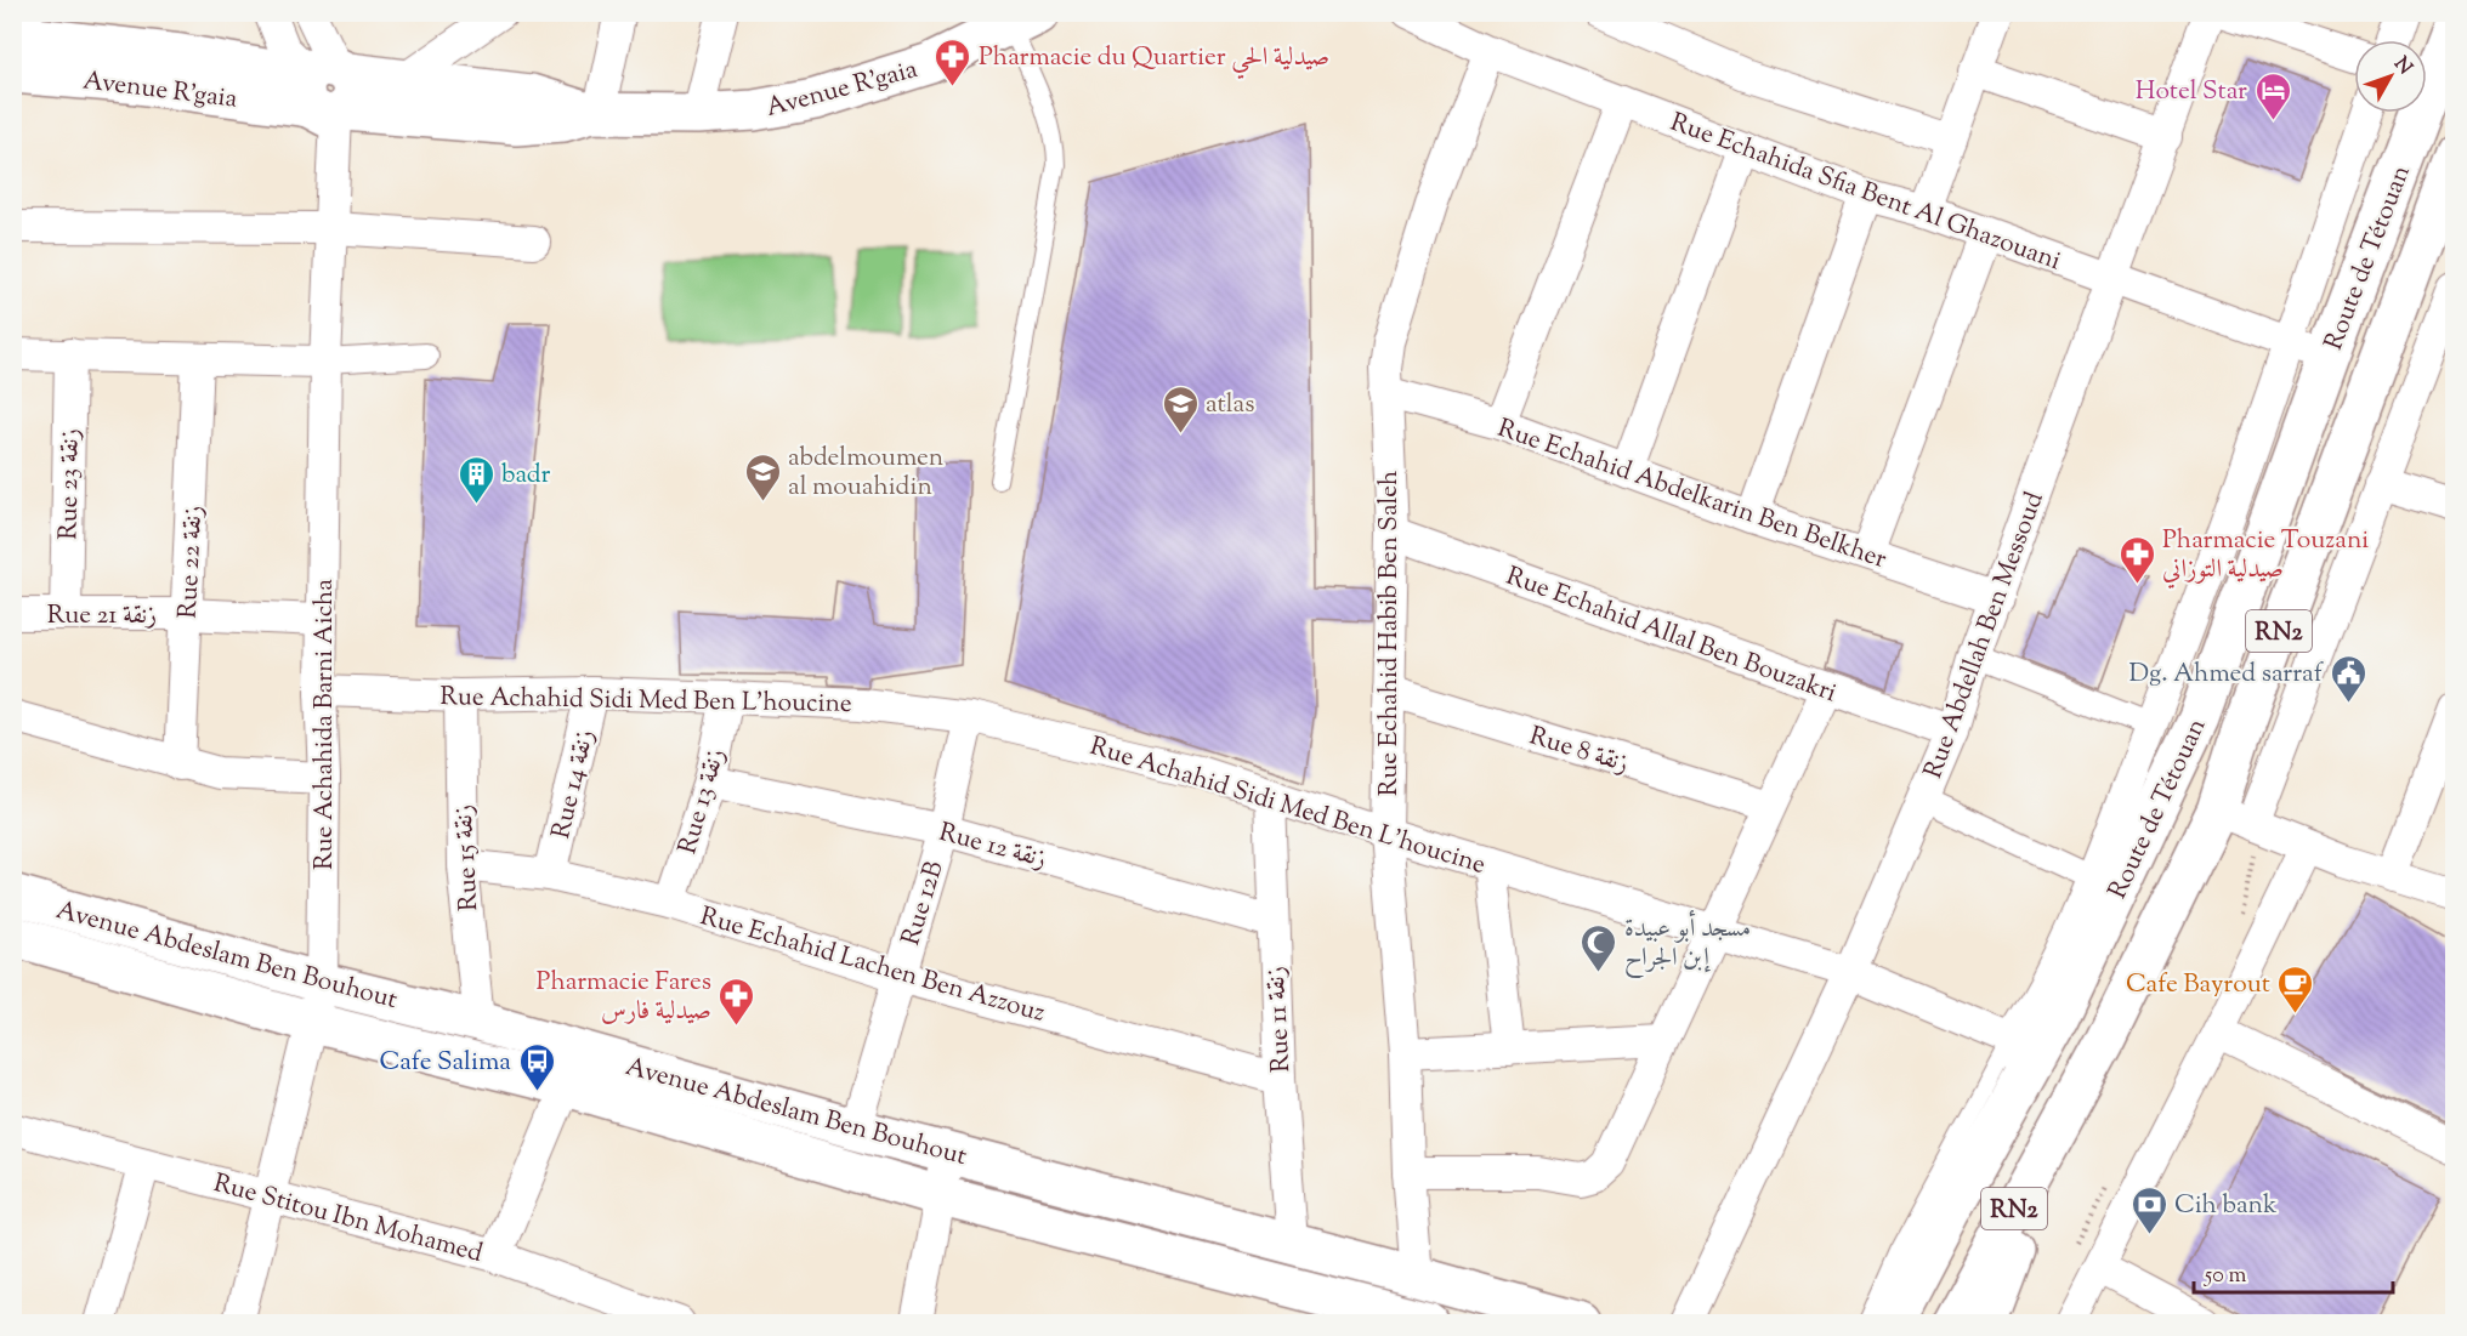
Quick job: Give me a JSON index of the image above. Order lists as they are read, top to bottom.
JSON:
{
  "streets": {
    "main road": [
      "Avenue R'gaia",
      "Route de Tétouan",
      "RN2",
      "Avenue Abdeslam Ben Bouhout"
    ],
    "street": [
      "Rue Echahida Sfia Bent Al Ghazouani",
      "Rue 23 زنقة",
      "Rue Echahid Abdelkarin Ben Belkher",
      "Rue 22 زنقة",
      "Rue 21 زنقة",
      "Rue Echahid Habib Ben Saleh",
      "Rue Echahid Allal Ben Bouzakri",
      "Rue Abdellah Ben Messoud",
      "Rue Achahid Sidi Med Ben L'houcine",
      "Rue Achahida Barni Aicha",
      "Rue 8 زنقة",
      "Rue 14 زنقة",
      "Rue 13 زنقة",
      "Rue 12 زنقة",
      "Rue 15 زنقة",
      "Rue 12B",
      "Rue Echahid Lachen Ben Azzouz",
      "Rue 11 زنقة",
      "Rue Stitou Ibn Mohamed"
    ]
  },
  "crossings": [
    ["Avenue R'gaia", "Rue Achahida Barni Aicha"],
    ["Rue Echahida Sfia Bent Al Ghazouani", "Route de Tétouan"],
    ["Rue Echahida Sfia Bent Al Ghazouani", "Rue Echahid Habib Ben Saleh"],
    ["Rue Echahida Sfia Bent Al Ghazouani", "Rue Abdellah Ben Messoud"],
    ["Rue 23 زنقة", "Rue 21 زنقة"],
    ["Rue Echahid Abdelkarin Ben Belkher", "Rue Echahid Habib Ben Saleh"],
    ["Rue Echahid Abdelkarin Ben Belkher", "Rue Abdellah Ben Messoud"],
    ["Rue 22 زنقة", "Rue 21 زنقة"],
    ["Rue 21 زنقة", "Rue Achahida Barni Aicha"],
    ["Rue Echahid Habib Ben Saleh", "Rue Echahid Allal Ben Bouzakri"],
    ["Rue Echahid Habib Ben Saleh", "Rue Achahid Sidi Med Ben L'houcine"],
    ["Rue Echahid Habib Ben Saleh", "Rue 8 زنقة"],
    ["Rue Echahid Habib Ben Saleh", "Avenue Abdeslam Ben Bouhout"],
    ["Rue Echahid Allal Ben Bouzakri", "Rue Abdellah Ben Messoud"],
    ["Rue Abdellah Ben Messoud", "Rue Achahid Sidi Med Ben L'houcine"],
    ["Rue Achahid Sidi Med Ben L'houcine", "Rue Achahida Barni Aicha"],
    ["Rue Achahid Sidi Med Ben L'houcine", "Rue 14 زنقة"],
    ["Rue Achahid Sidi Med Ben L'houcine", "Rue 13 زنقة"],
    ["Rue Achahid Sidi Med Ben L'houcine", "Rue 15 زنقة"],
    ["Rue Achahid Sidi Med Ben L'houcine", "Rue 12B"],
    ["Rue Achahid Sidi Med Ben L'houcine", "Rue 11 زنقة"],
    ["Rue Achahida Barni Aicha", "Avenue Abdeslam Ben Bouhout"],
    ["Rue Achahida Barni Aicha", "Rue Stitou Ibn Mohamed"],
    ["Rue 14 زنقة", "Rue Echahid Lachen Ben Azzouz"],
    ["Rue 13 زنقة", "Rue 12 زنقة"],
    ["Rue 13 زنقة", "Rue Echahid Lachen Ben Azzouz"],
    ["Rue 12 زنقة", "Rue 12B"],
    ["Rue 12 زنقة", "Rue 11 زنقة"],
    ["Rue 15 زنقة", "Avenue Abdeslam Ben Bouhout"],
    ["Rue 15 زنقة", "Rue Echahid Lachen Ben Azzouz"],
    ["Rue 12B", "Avenue Abdeslam Ben Bouhout"],
    ["Rue 12B", "Rue Echahid Lachen Ben Azzouz"],
    ["Avenue Abdeslam Ben Bouhout", "Rue 11 زنقة"],
    ["Rue Echahid Lachen Ben Azzouz", "Rue 11 زنقة"]
  ],
  "places": {
    "pharmacy": ["Pharmacie du Quartier صيدلية الحي", "Pharmacie Touzani صيدلية التوزاني", "Pharmacie Fares صيدلية فارس"],
    "hotel": ["Hotel Star"],
    "school or university": ["atlas", "abdelmoumen al mouahidin"],
    "building": ["badr"],
    "public building": ["Dg. Ahmed sarraf"],
    "mosque": ["مسجد أبو عبيدة إبن الجراح"],
    "cafe": ["Cafe Bayrout"],
    "bus stop": ["Cafe Salima"],
    "bank": ["Cih bank"]
  },
  "scale_bar": "50 m",
  "north": "top right"
}
